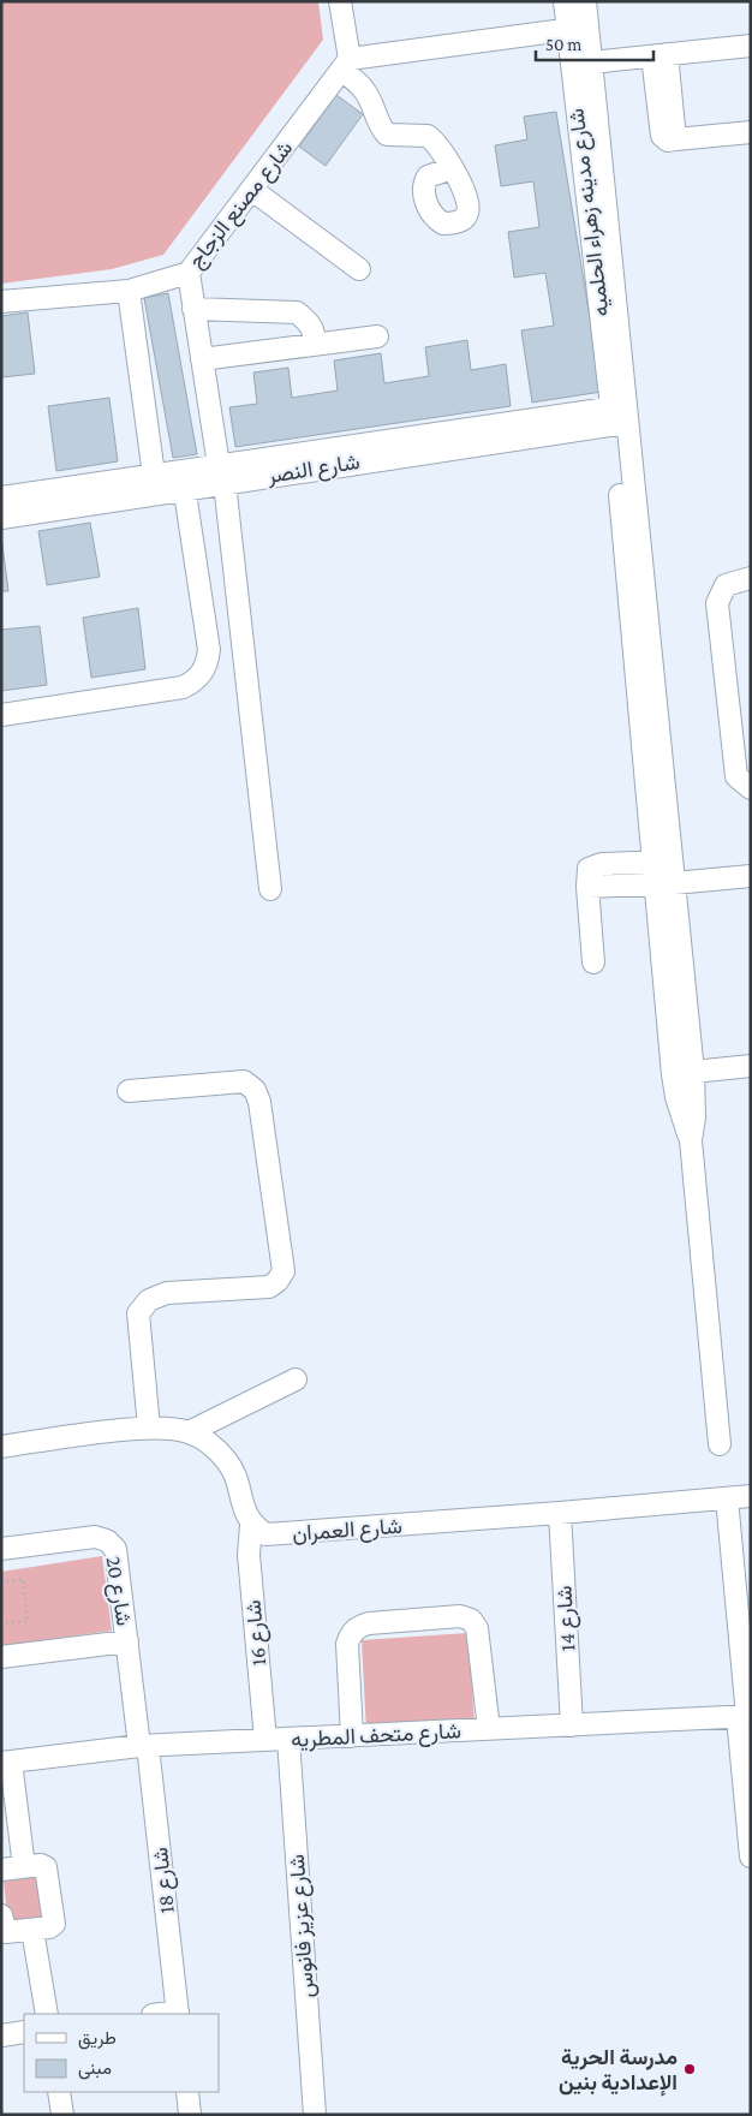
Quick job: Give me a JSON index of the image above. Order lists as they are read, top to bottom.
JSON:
{
  "streets": {
    "street": [
      "شارع مصنع الزجاج",
      "شارع مدينه زهراء الحلميه",
      "شارع النصر",
      "شارع العمران",
      "شارع 20",
      "شارع 14",
      "شارع 16",
      "شارع متحف المطريه",
      "شارع 18",
      "شارع عزيز فانوس"
    ]
  },
  "crossings": [
    ["شارع مدينه زهراء الحلميه", "شارع النصر"],
    ["شارع العمران", "شارع 14"],
    ["شارع العمران", "شارع 16"],
    ["شارع 20", "شارع متحف المطريه"],
    ["شارع 20", "شارع 18"],
    ["شارع 14", "شارع متحف المطريه"],
    ["شارع 16", "شارع متحف المطريه"],
    ["شارع متحف المطريه", "شارع 18"],
    ["شارع متحف المطريه", "شارع عزيز فانوس"]
  ],
  "places": ["مدرسة الحرية الإعدادية بنين"],
  "legend": ["طريق", "مبنى"],
  "scale_bar": "50 m"
}
